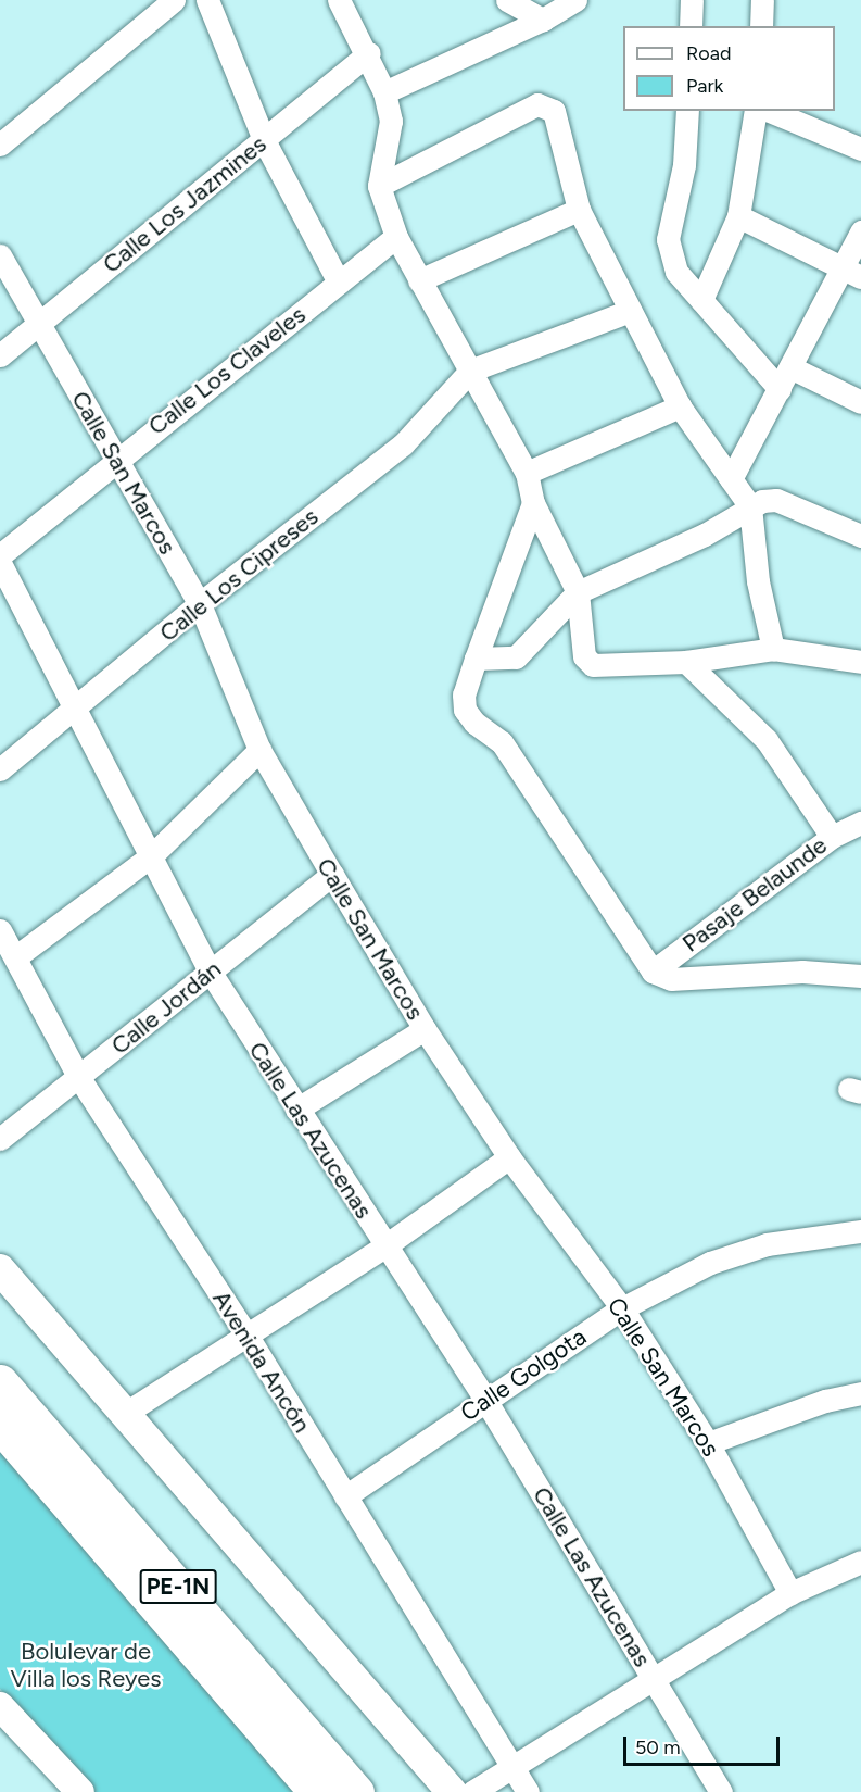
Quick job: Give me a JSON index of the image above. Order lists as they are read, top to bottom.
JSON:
{
  "streets": {
    "highway": ["PE-1N"],
    "street": [
      "Calle Los Jazmines",
      "Calle Los Claveles",
      "Calle San Marcos",
      "Calle Los Cipreses",
      "Pasaje Belaunde",
      "Calle Jordán",
      "Calle Las Azucenas",
      "Avenida Ancón",
      "Calle Golgota"
    ]
  },
  "crossings": [
    ["Calle Los Jazmines", "Calle San Marcos"],
    ["Calle Los Claveles", "Calle San Marcos"],
    ["Calle San Marcos", "Calle Los Cipreses"],
    ["Calle San Marcos", "Calle Jordán"],
    ["Calle San Marcos", "Calle Golgota"],
    ["Calle Los Cipreses", "Calle Las Azucenas"],
    ["Calle Jordán", "Calle Las Azucenas"],
    ["Calle Jordán", "Avenida Ancón"],
    ["Calle Las Azucenas", "Calle Golgota"],
    ["Avenida Ancón", "Calle Golgota"]
  ],
  "parks": ["Bolulevar de Villa los Reyes"],
  "legend": ["Road", "Park"],
  "scale_bar": "50 m"
}
